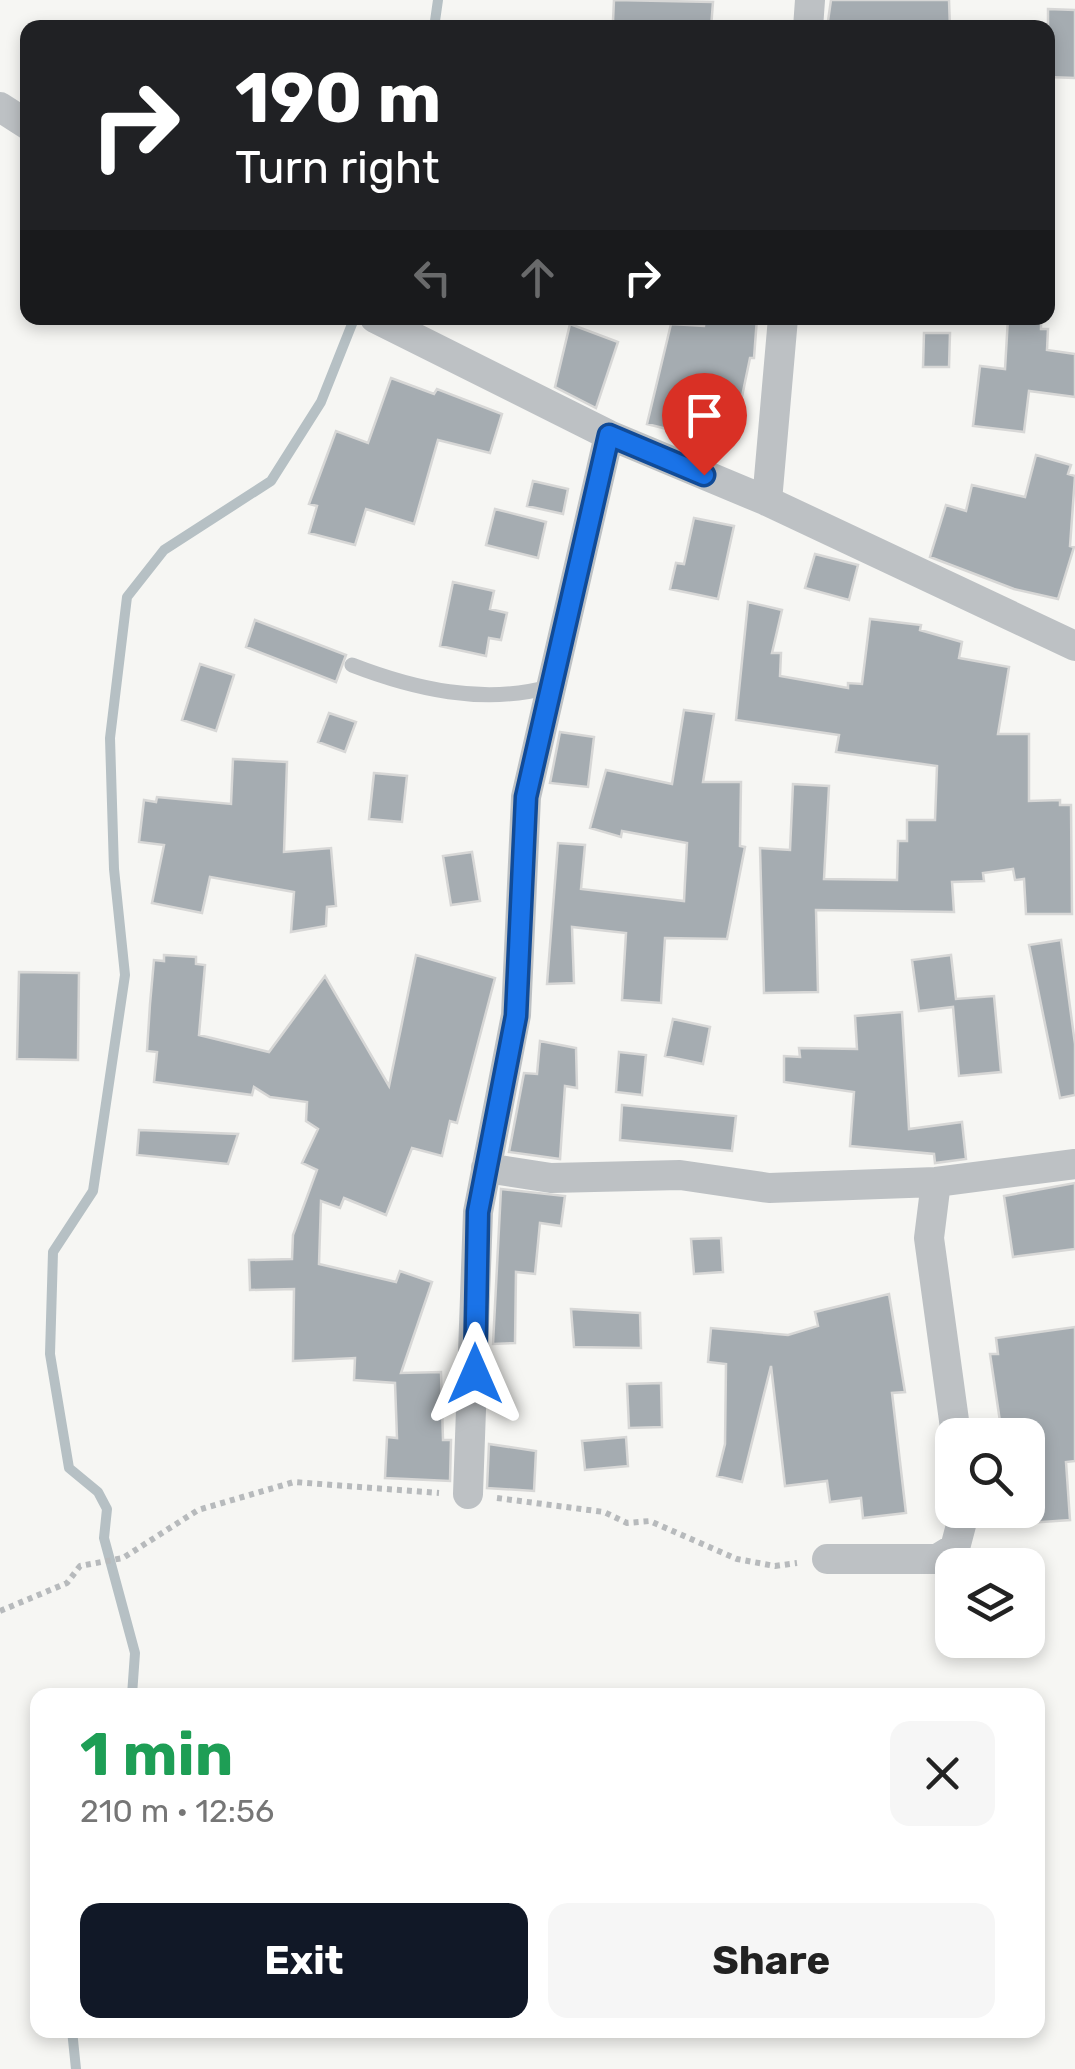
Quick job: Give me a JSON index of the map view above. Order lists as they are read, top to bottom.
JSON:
{
  "page": {
    "turn": ["190 m", "Turn right"],
    "heading": ["1 min", "210 m · 12:56"],
    "buttons": ["Exit", "Share"]
  }
}
